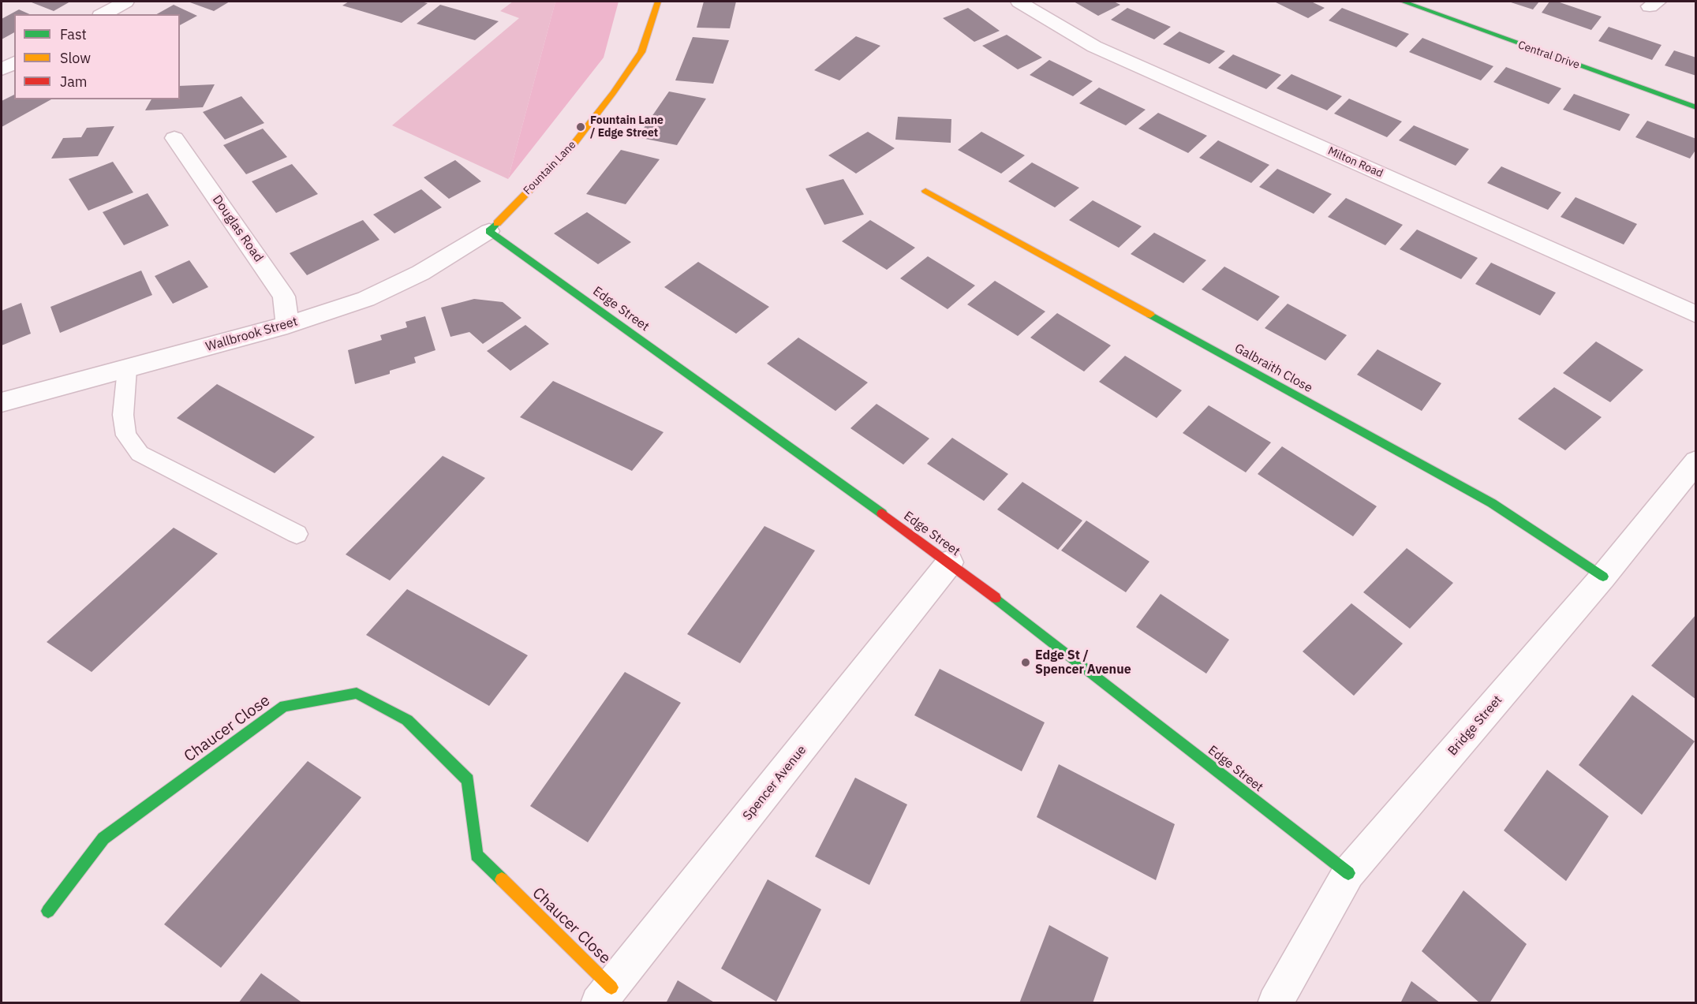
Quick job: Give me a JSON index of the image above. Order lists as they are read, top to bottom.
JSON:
{
  "streets": {
    "street": [
      "Central Drive",
      "Milton Road",
      "Fountain Lane",
      "Douglas Road",
      "Edge Street",
      "Wallbrook Street",
      "Galbraith Close",
      "Bridge Street",
      "Chaucer Close",
      "Spencer Avenue"
    ]
  },
  "crossings": [
    ["Fountain Lane", "Edge Street"],
    ["Fountain Lane", "Wallbrook Street"],
    ["Douglas Road", "Wallbrook Street"],
    ["Edge Street", "Wallbrook Street"],
    ["Edge Street", "Bridge Street"],
    ["Edge Street", "Spencer Avenue"],
    ["Galbraith Close", "Bridge Street"],
    ["Chaucer Close", "Spencer Avenue"]
  ],
  "places": ["Fountain Lane / Edge Street", "Edge St / Spencer Avenue"],
  "legend": ["Fast", "Slow", "Jam"]
}
